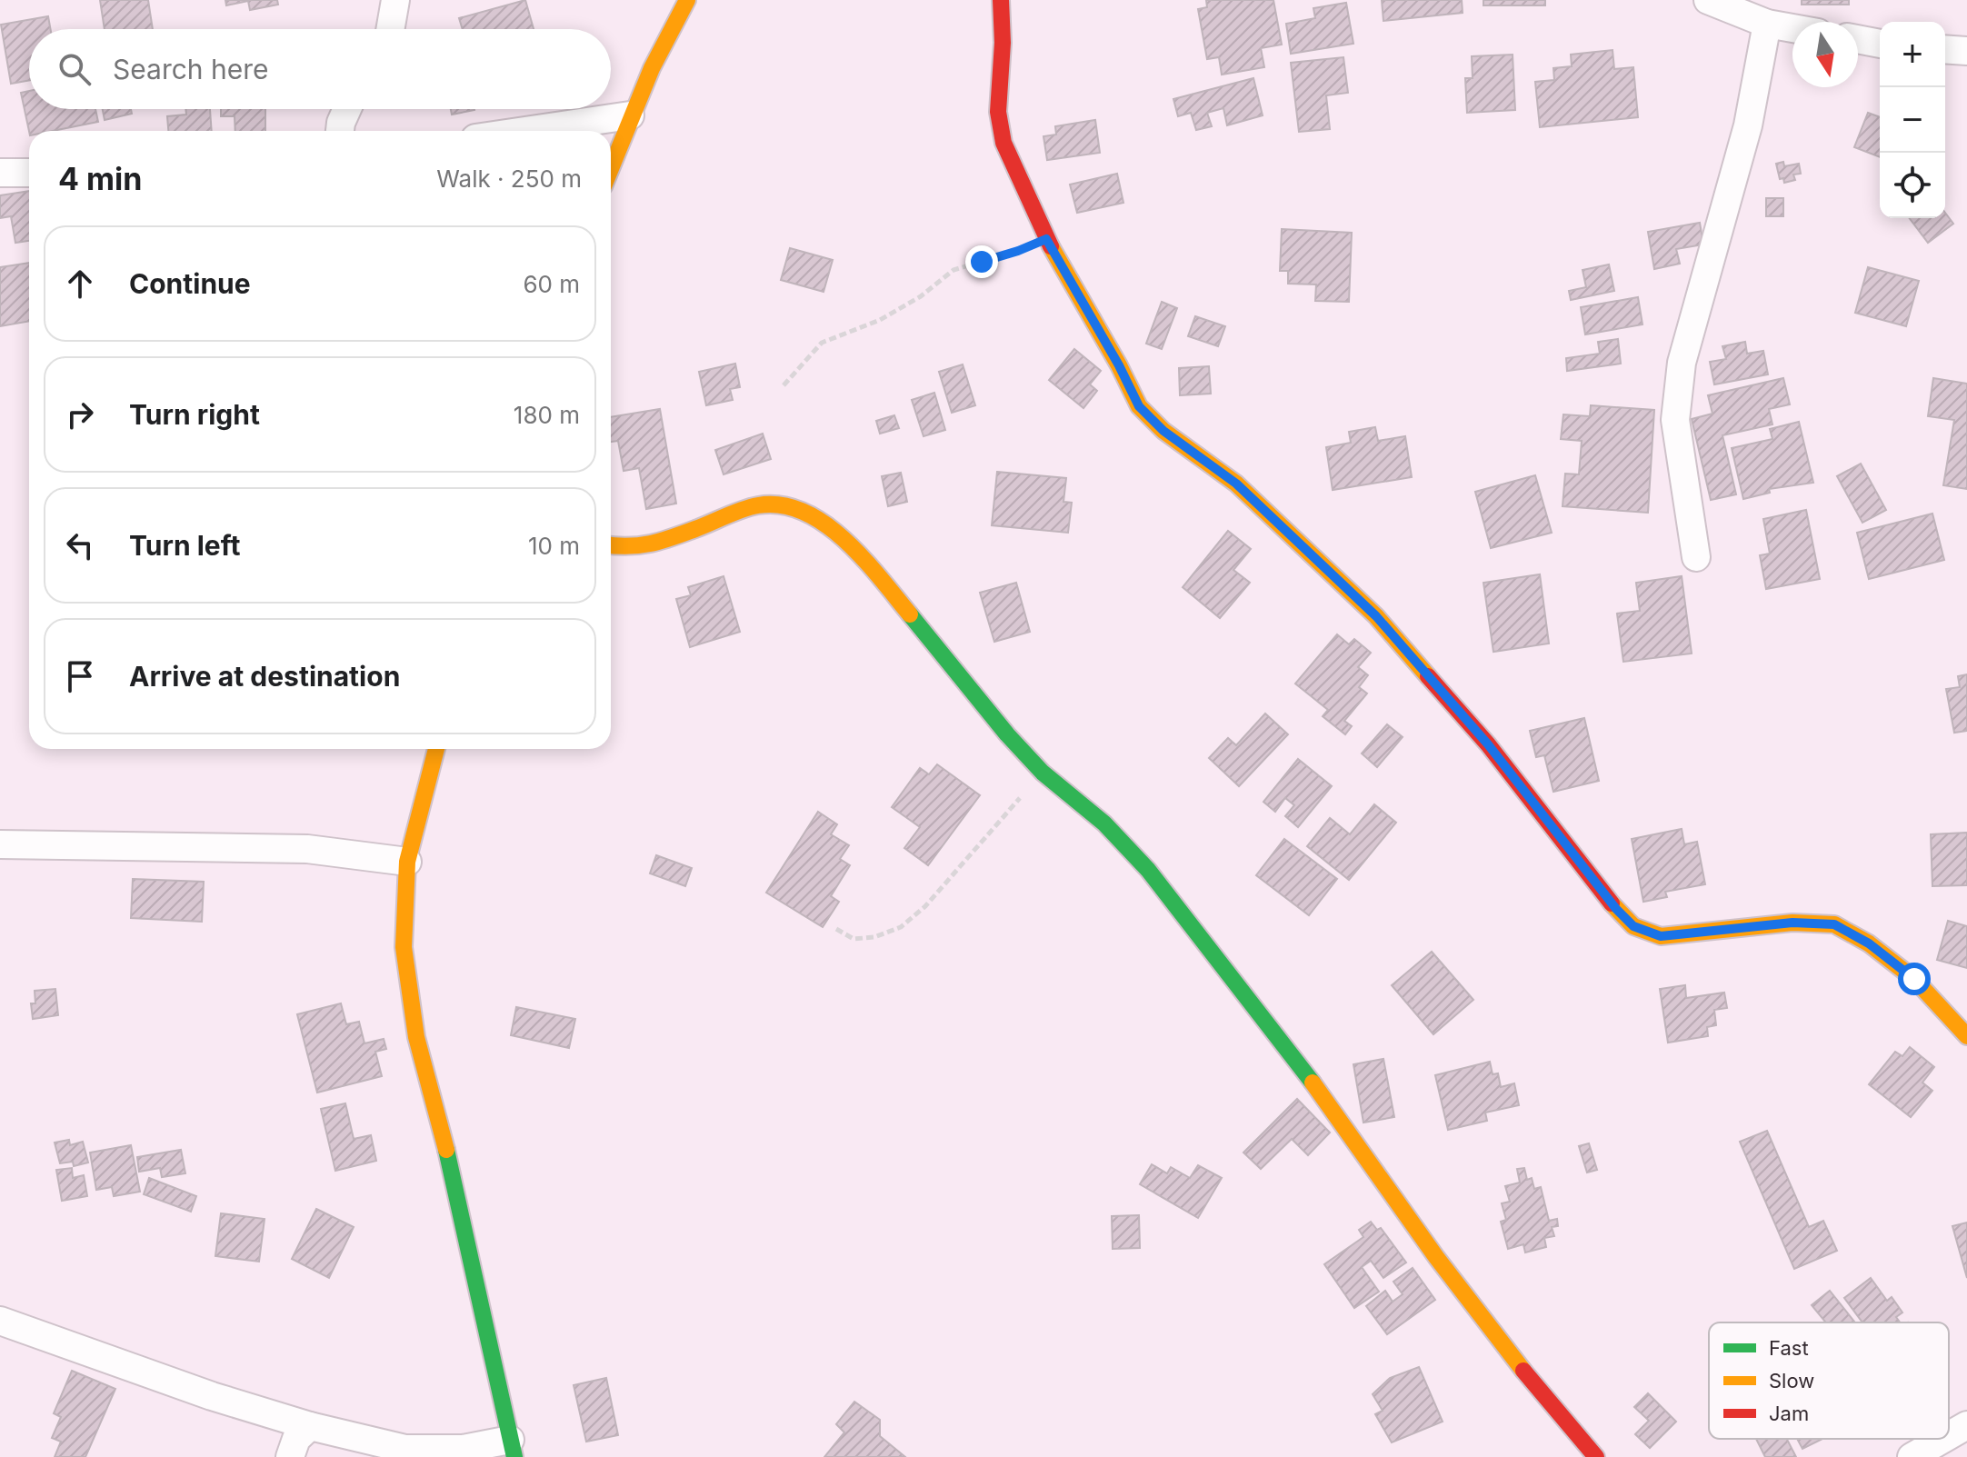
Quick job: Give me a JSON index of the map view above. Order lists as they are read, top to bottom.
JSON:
{
  "legend": ["Fast", "Slow", "Jam"],
  "north": "bottom",
  "page": {
    "map_buttons": ["+", "−"],
    "search": "Search here",
    "heading": ["4 min", "Walk · 250 m"],
    "list": [
      ["Continue", "60 m"],
      ["Turn right", "180 m"],
      ["Turn left", "10 m"],
      "Arrive at destination"
    ]
  }
}
